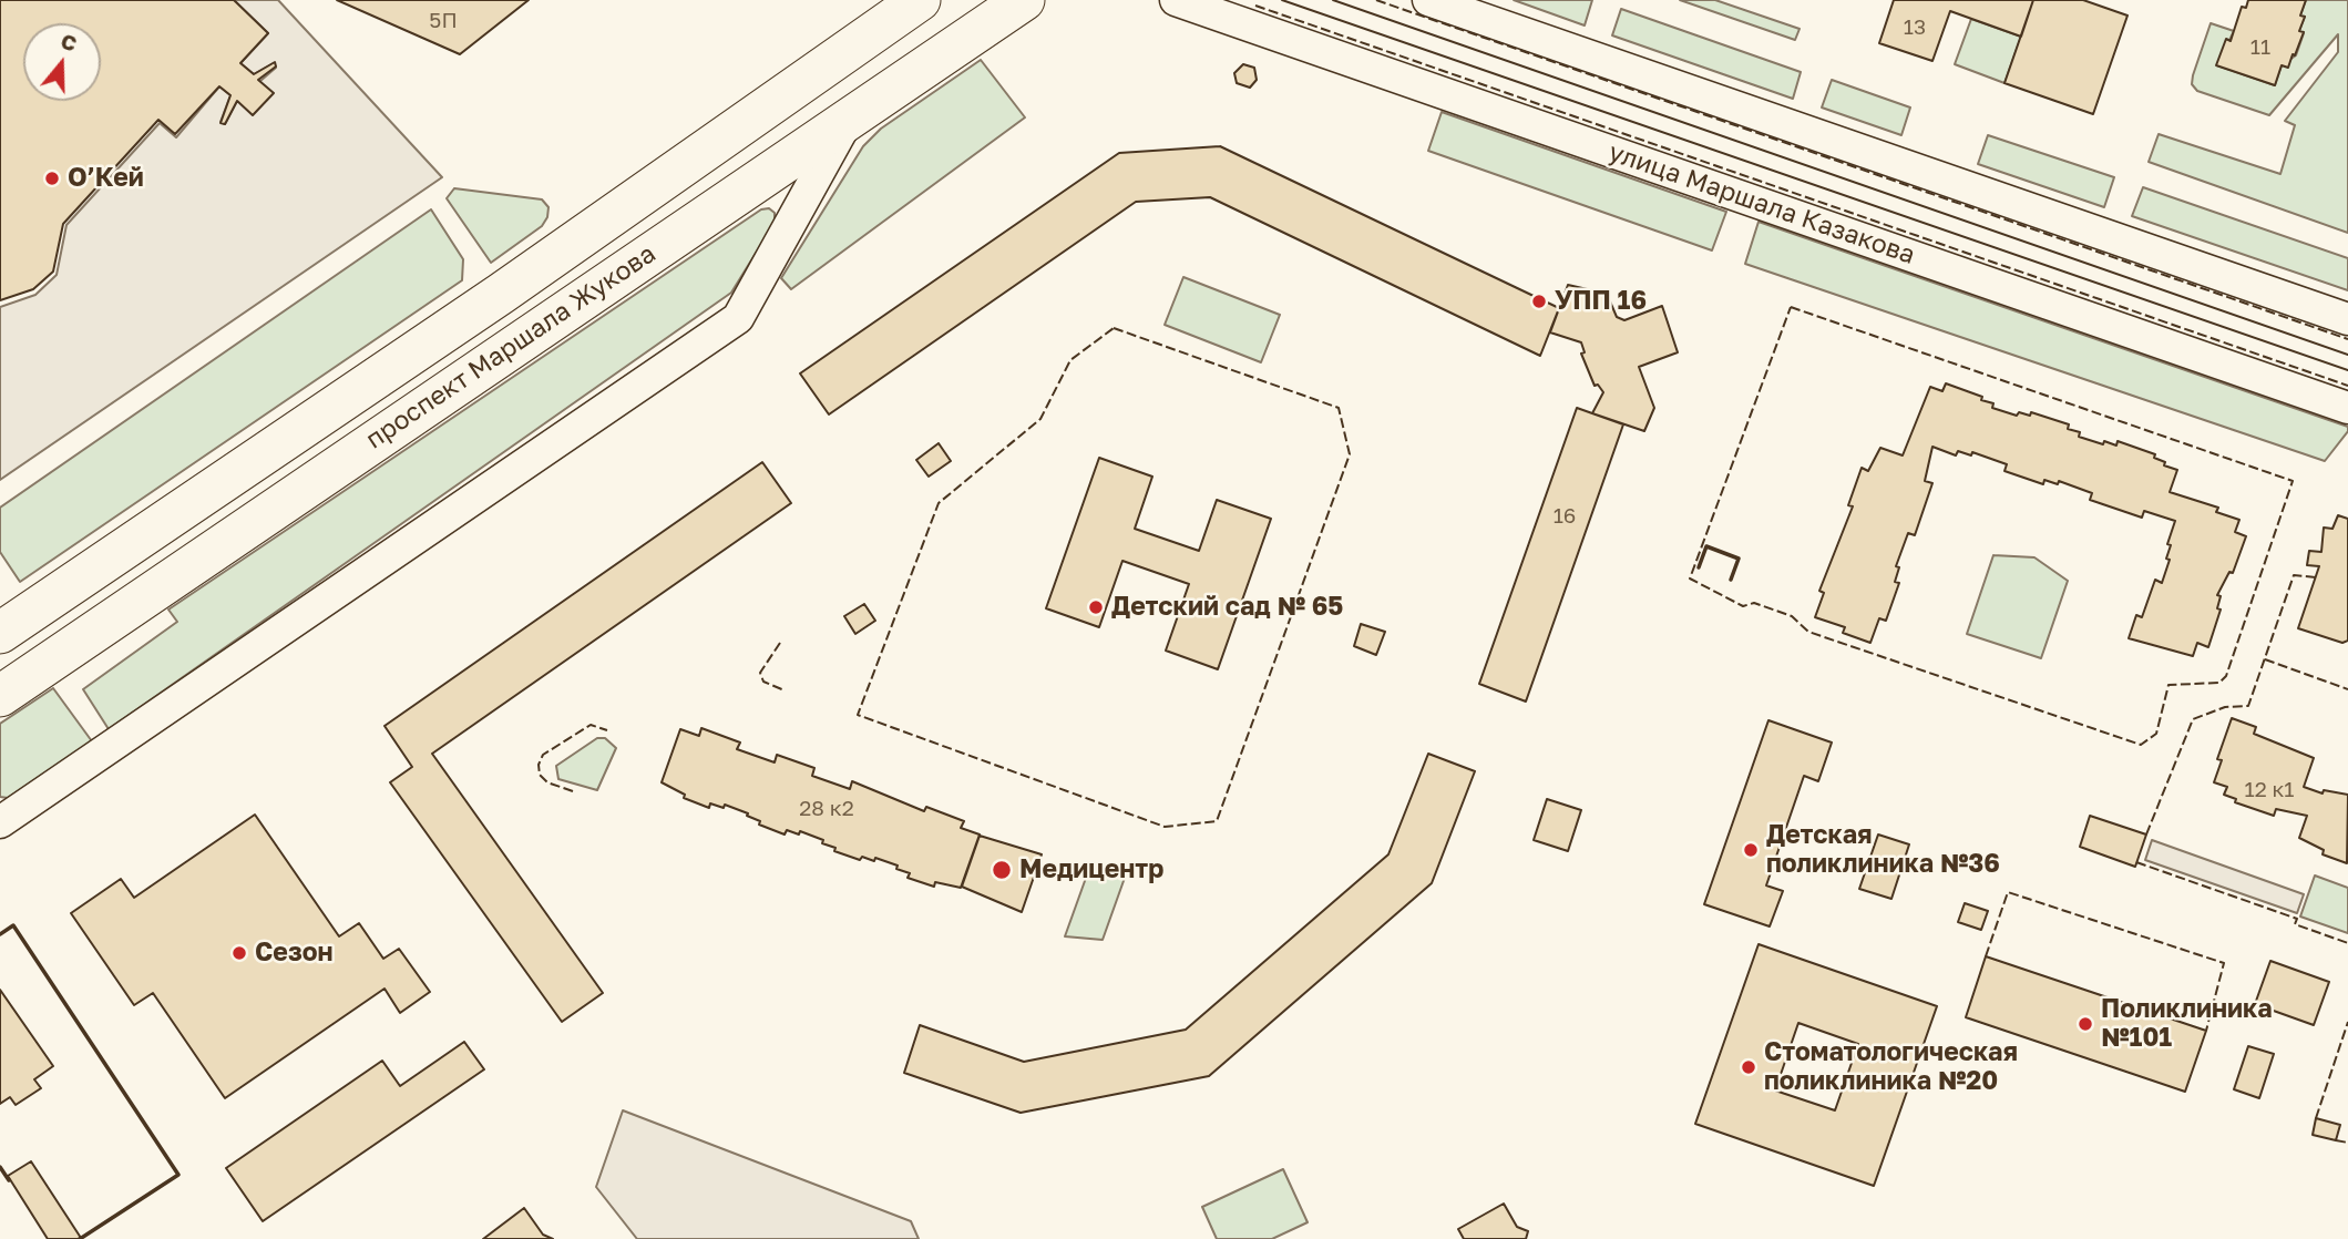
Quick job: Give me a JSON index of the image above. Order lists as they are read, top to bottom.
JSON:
{
  "streets": {
    "main road": ["проспект Маршала Жукова"],
    "street": ["улица Маршала Казакова"]
  },
  "places": [
    "О’Кей",
    "УПП 16",
    "Детский сад № 65",
    "Детская поликлиника №36",
    "Медицентр",
    "Сезон",
    "Поликлиника №101",
    "Стоматологическая поликлиника №20"
  ],
  "house_numbers": [
    "5П",
    "13",
    "11",
    "16",
    "12 к1",
    "28 к2"
  ],
  "north": "top"
}
